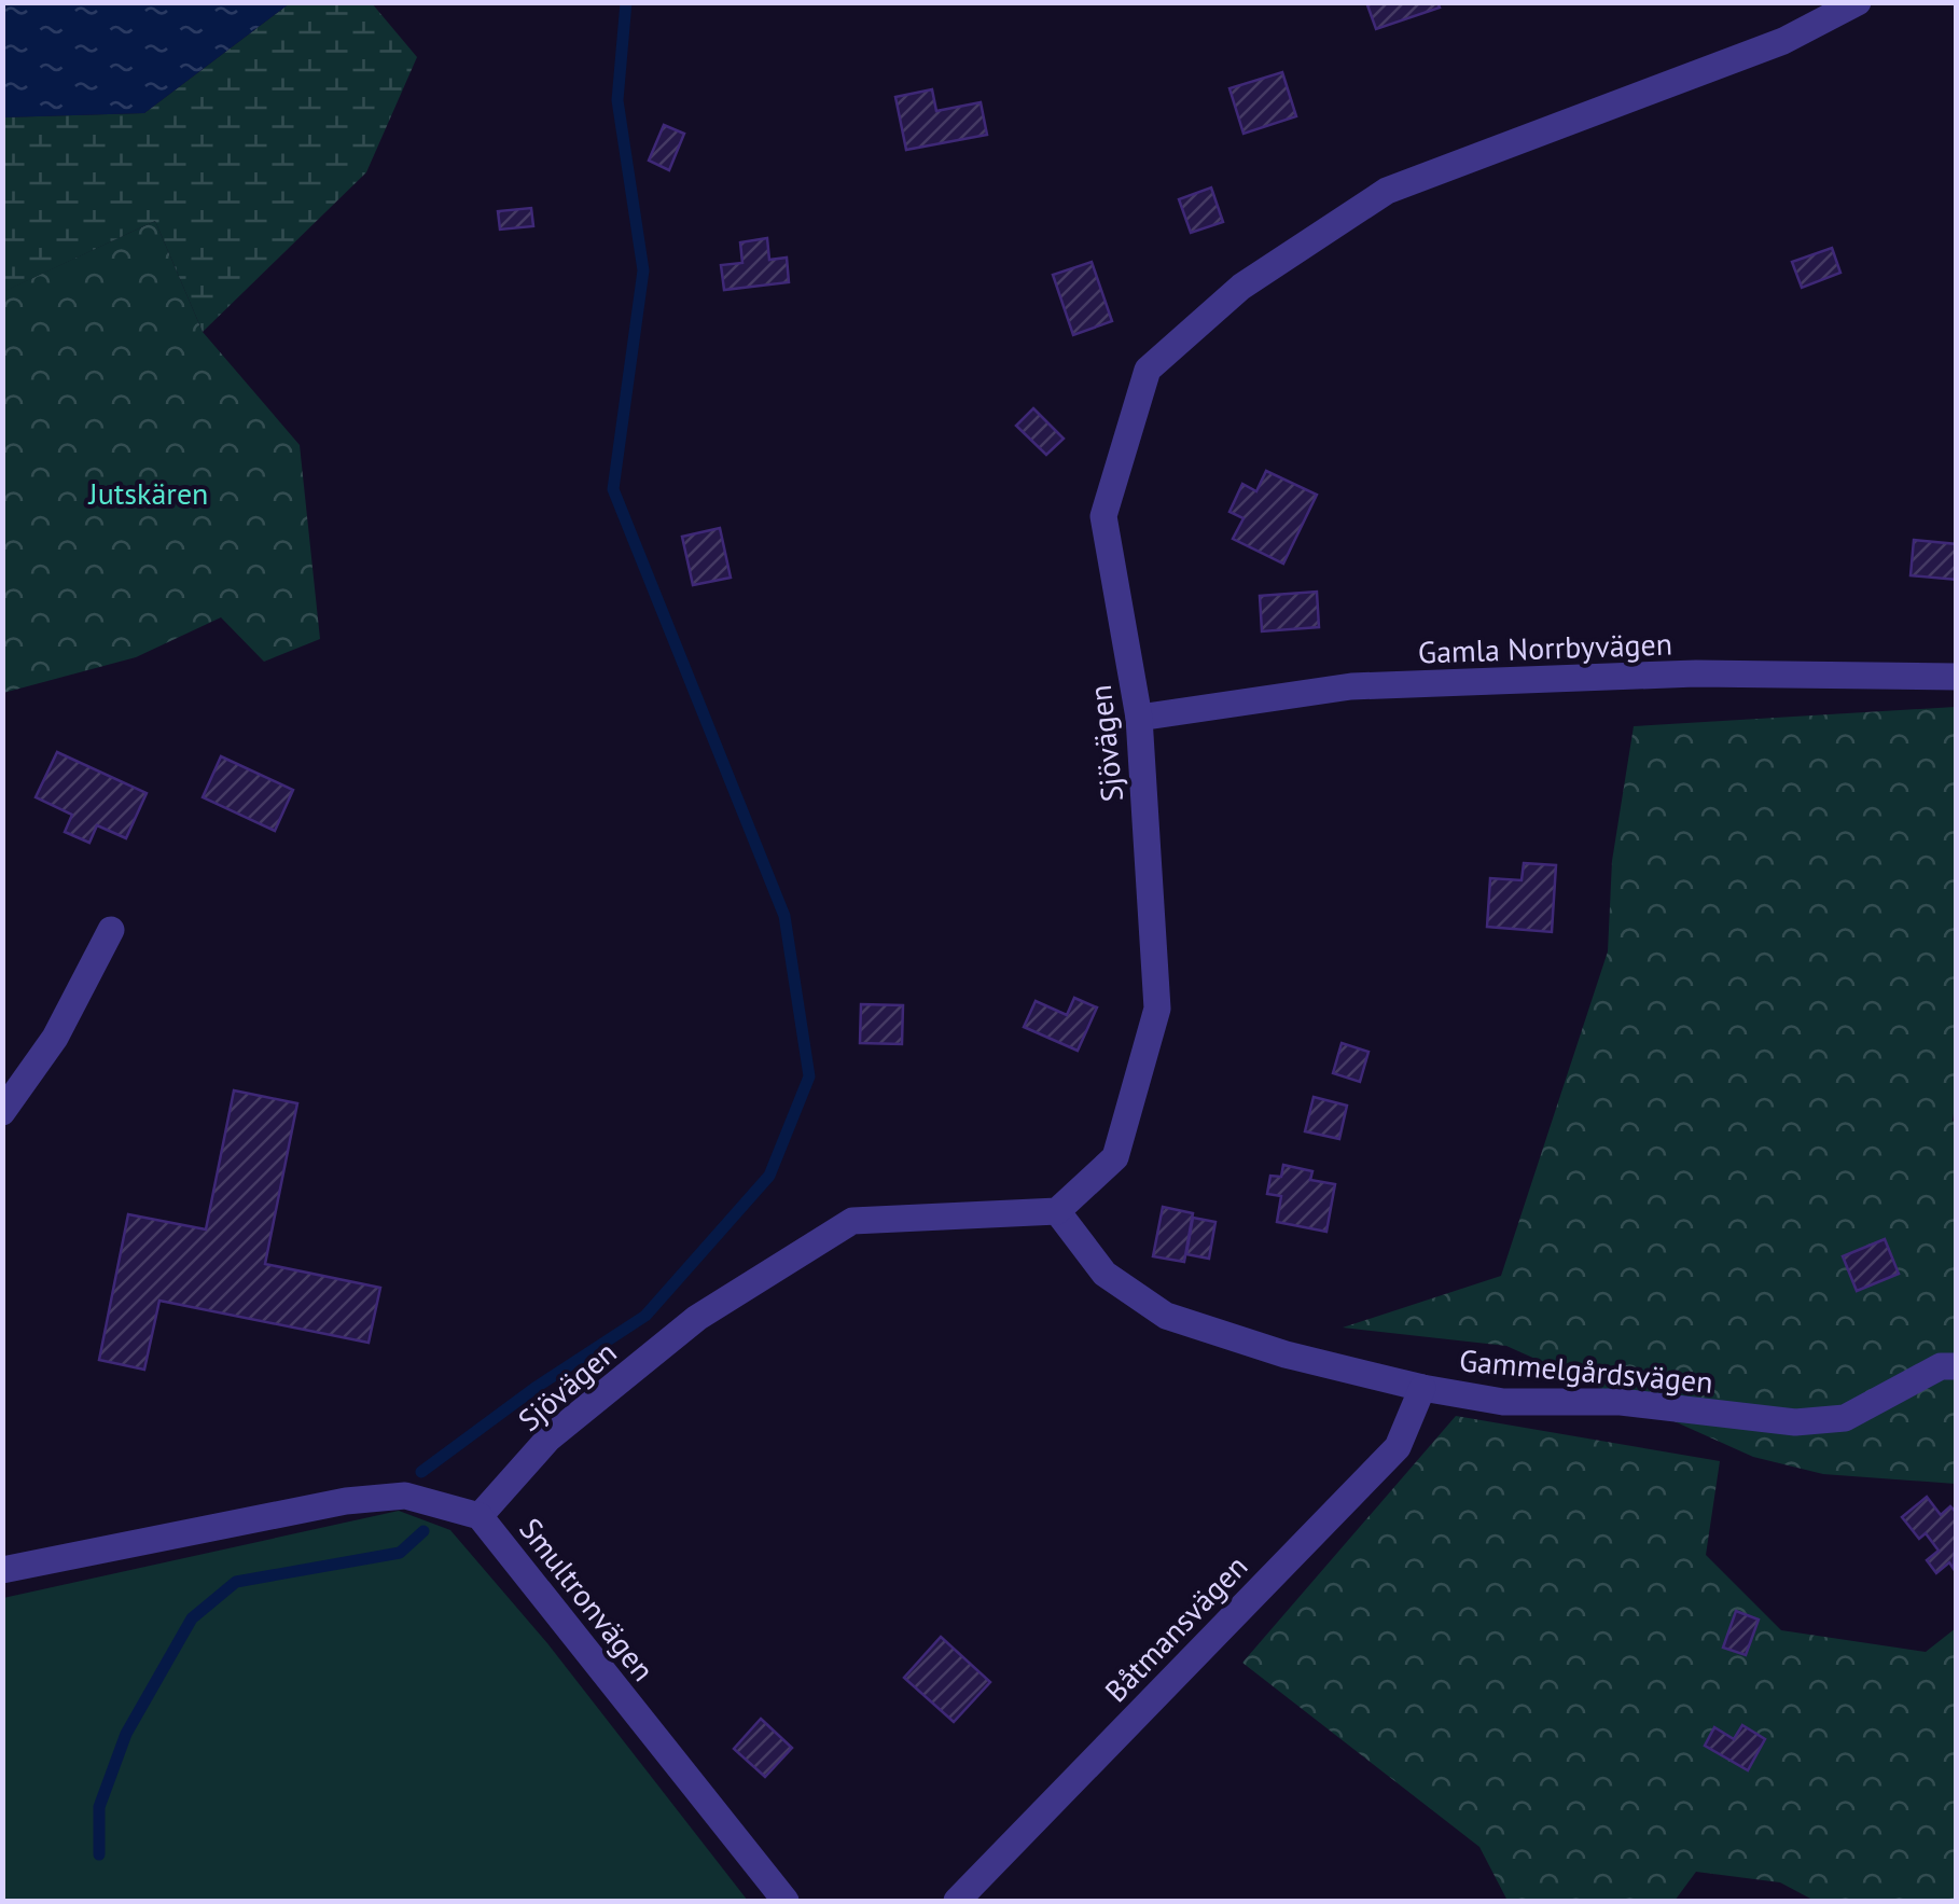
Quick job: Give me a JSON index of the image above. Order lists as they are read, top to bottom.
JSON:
{
  "streets": {
    "street": [
      "Gamla Norrbyvägen",
      "Sjövägen",
      "Gammelgårdsvägen",
      "Smultronvägen",
      "Båtmansvägen"
    ]
  },
  "crossings": [
    ["Gamla Norrbyvägen", "Sjövägen"],
    ["Sjövägen", "Gammelgårdsvägen"],
    ["Sjövägen", "Smultronvägen"],
    ["Gammelgårdsvägen", "Båtmansvägen"]
  ],
  "parks": ["Jutskären"]
}
